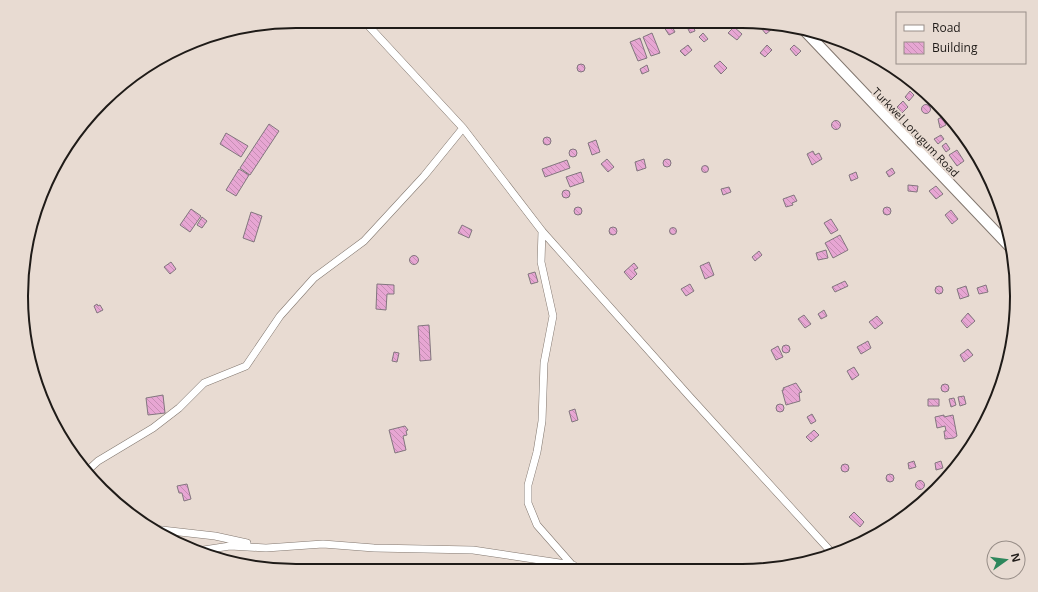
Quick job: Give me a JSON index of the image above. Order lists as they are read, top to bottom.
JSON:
{
  "streets": {
    "main road": ["Turkwel Lorugum Road"]
  },
  "legend": ["Road", "Building"],
  "north": "right"
}
